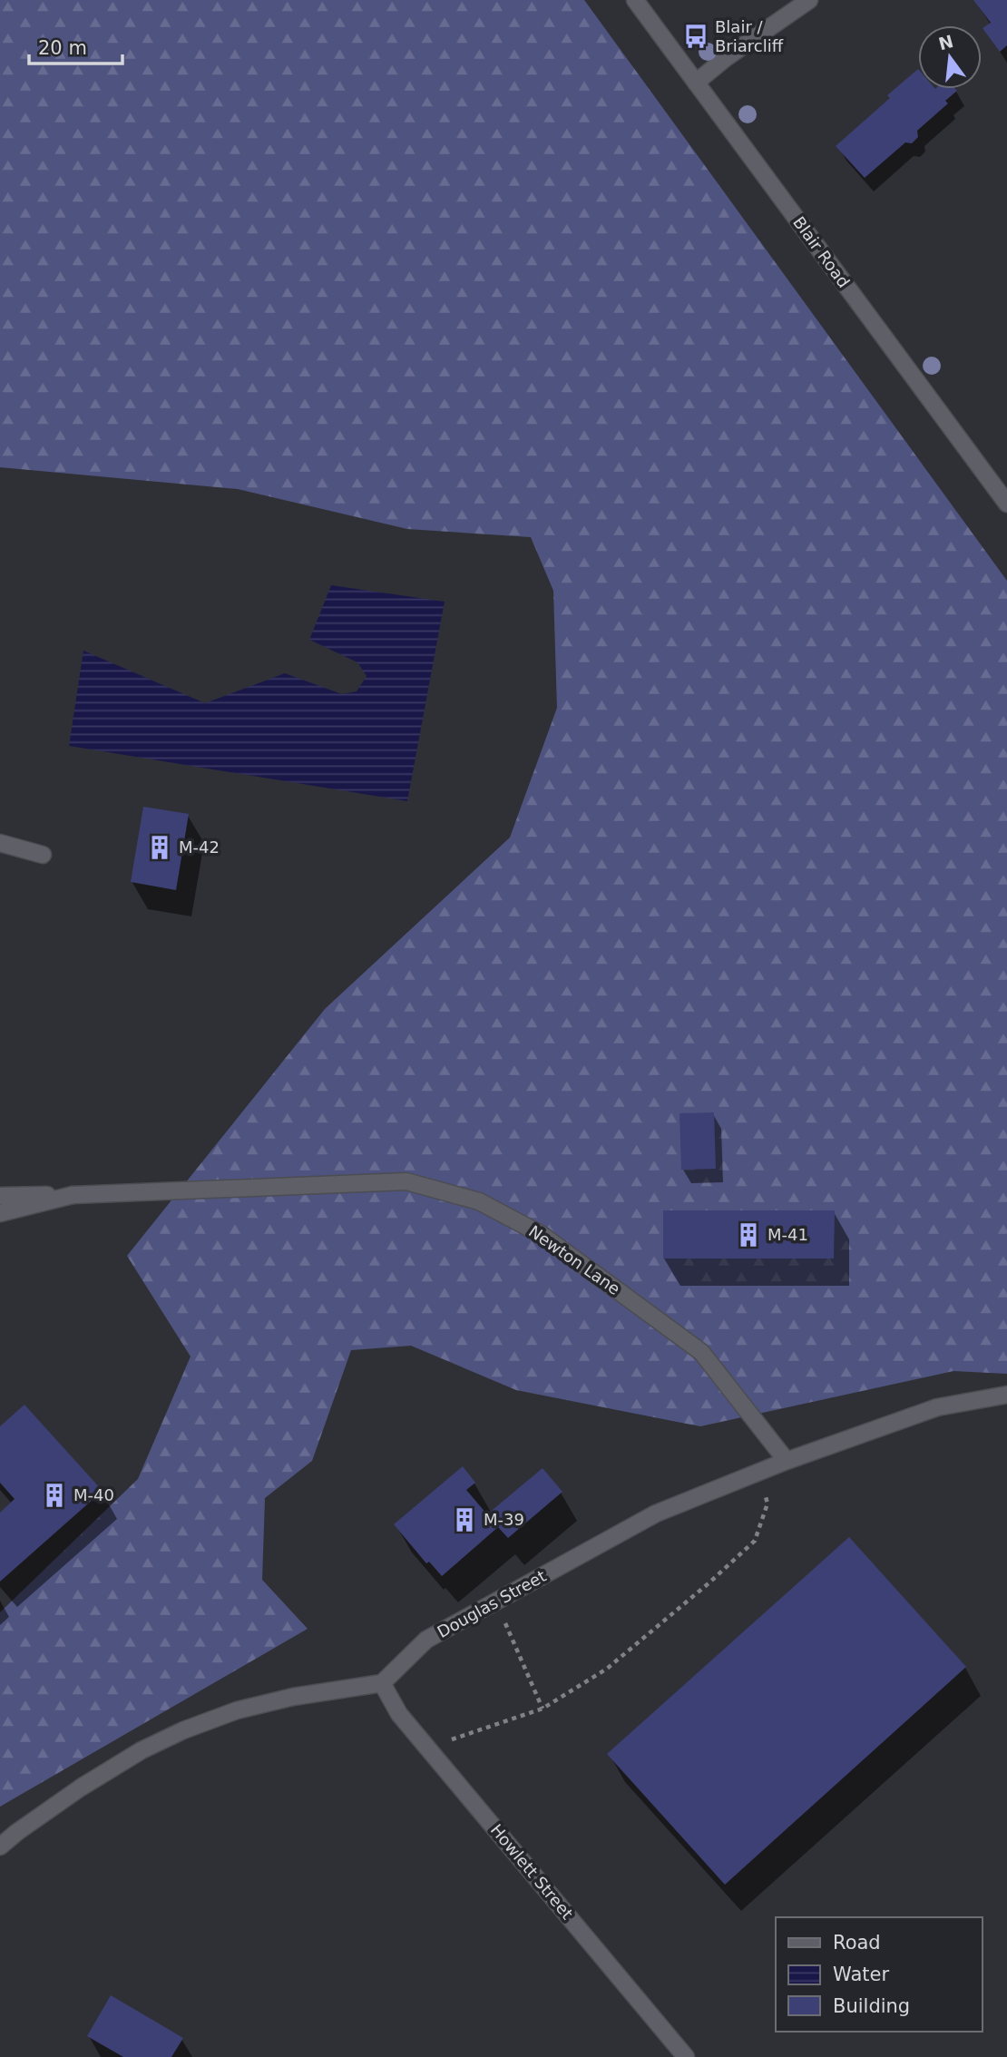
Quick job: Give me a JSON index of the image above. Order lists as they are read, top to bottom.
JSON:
{
  "streets": {
    "street": [
      "Blair Road",
      "Newton Lane",
      "Douglas Street",
      "Howlett Street"
    ]
  },
  "crossings": [
    ["Newton Lane", "Douglas Street"],
    ["Douglas Street", "Howlett Street"]
  ],
  "places": {
    "bus stop": ["Blair / Briarcliff"],
    "building": [
      "M-42",
      "M-41",
      "M-40",
      "M-39"
    ]
  },
  "legend": ["Road", "Water", "Building"],
  "scale_bar": "20 m",
  "north": "top"
}
